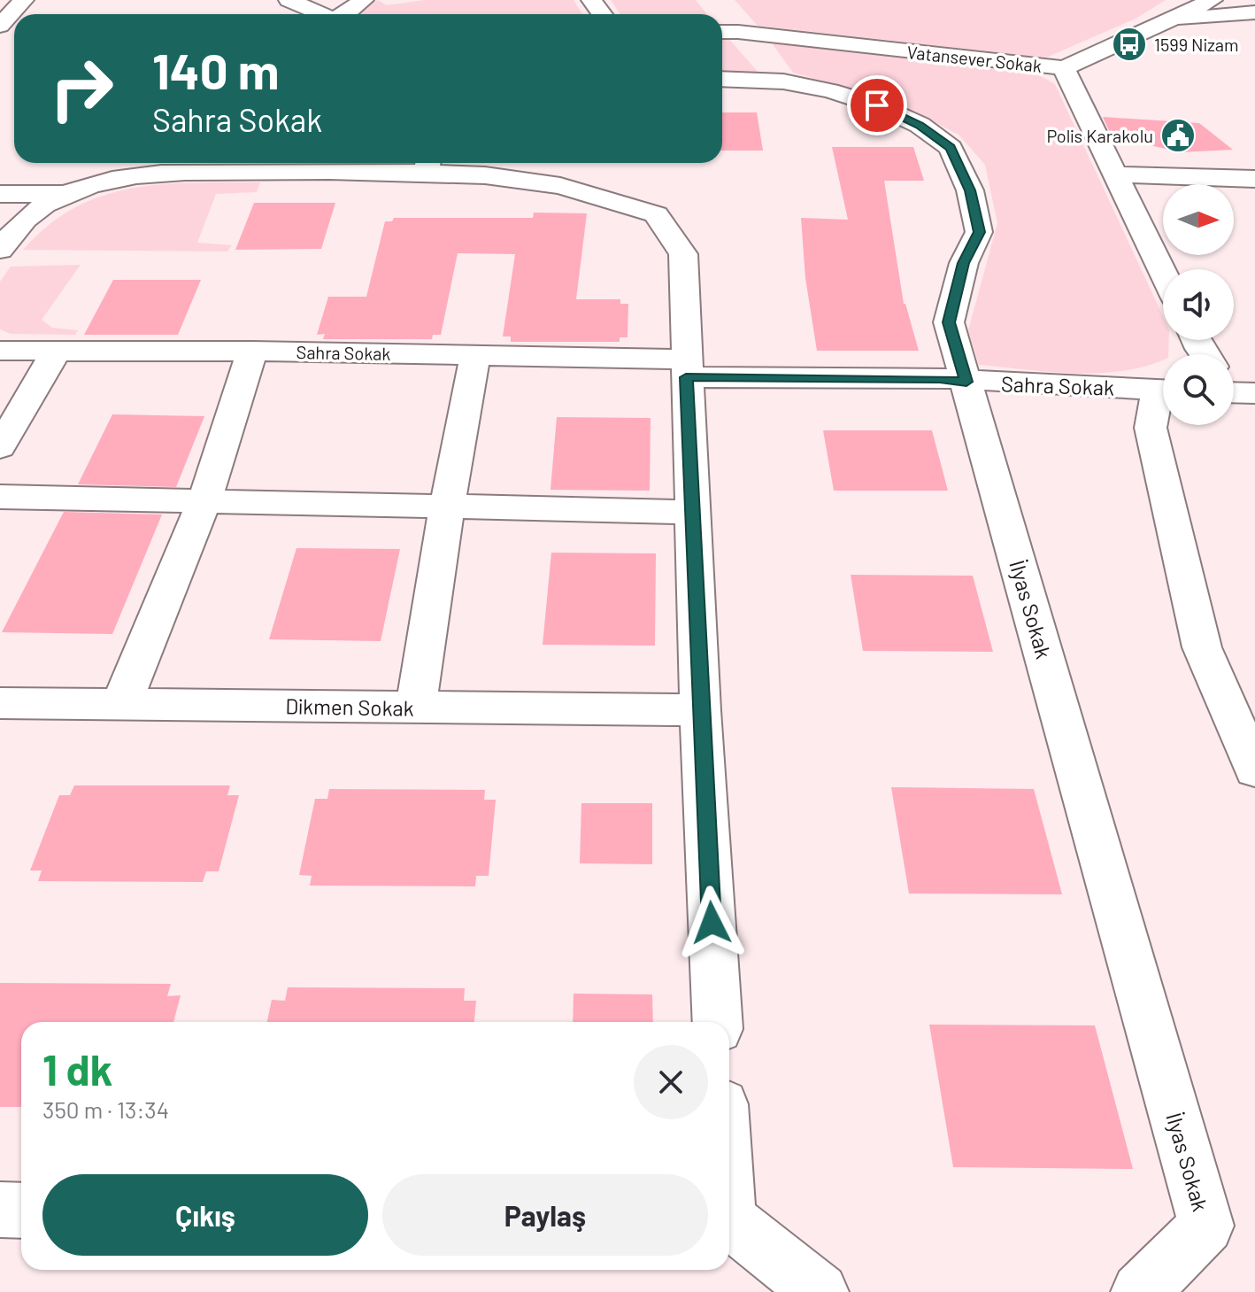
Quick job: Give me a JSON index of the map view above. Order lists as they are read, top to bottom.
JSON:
{
  "streets": {
    "street": [
      "Vatansever Sokak",
      "Sahra Sokak",
      "İlyas Sokak",
      "Dikmen Sokak"
    ]
  },
  "crossings": [
    ["Sahra Sokak", "İlyas Sokak"]
  ],
  "places": {
    "bus stop": ["1599 Nizam"],
    "public building": ["Polis Karakolu"]
  },
  "north": "right",
  "page": {
    "turn": ["140 m", "Sahra Sokak"],
    "heading": ["1 dk", "350 m · 13:34"],
    "buttons": ["Çıkış", "Paylaş"]
  }
}
